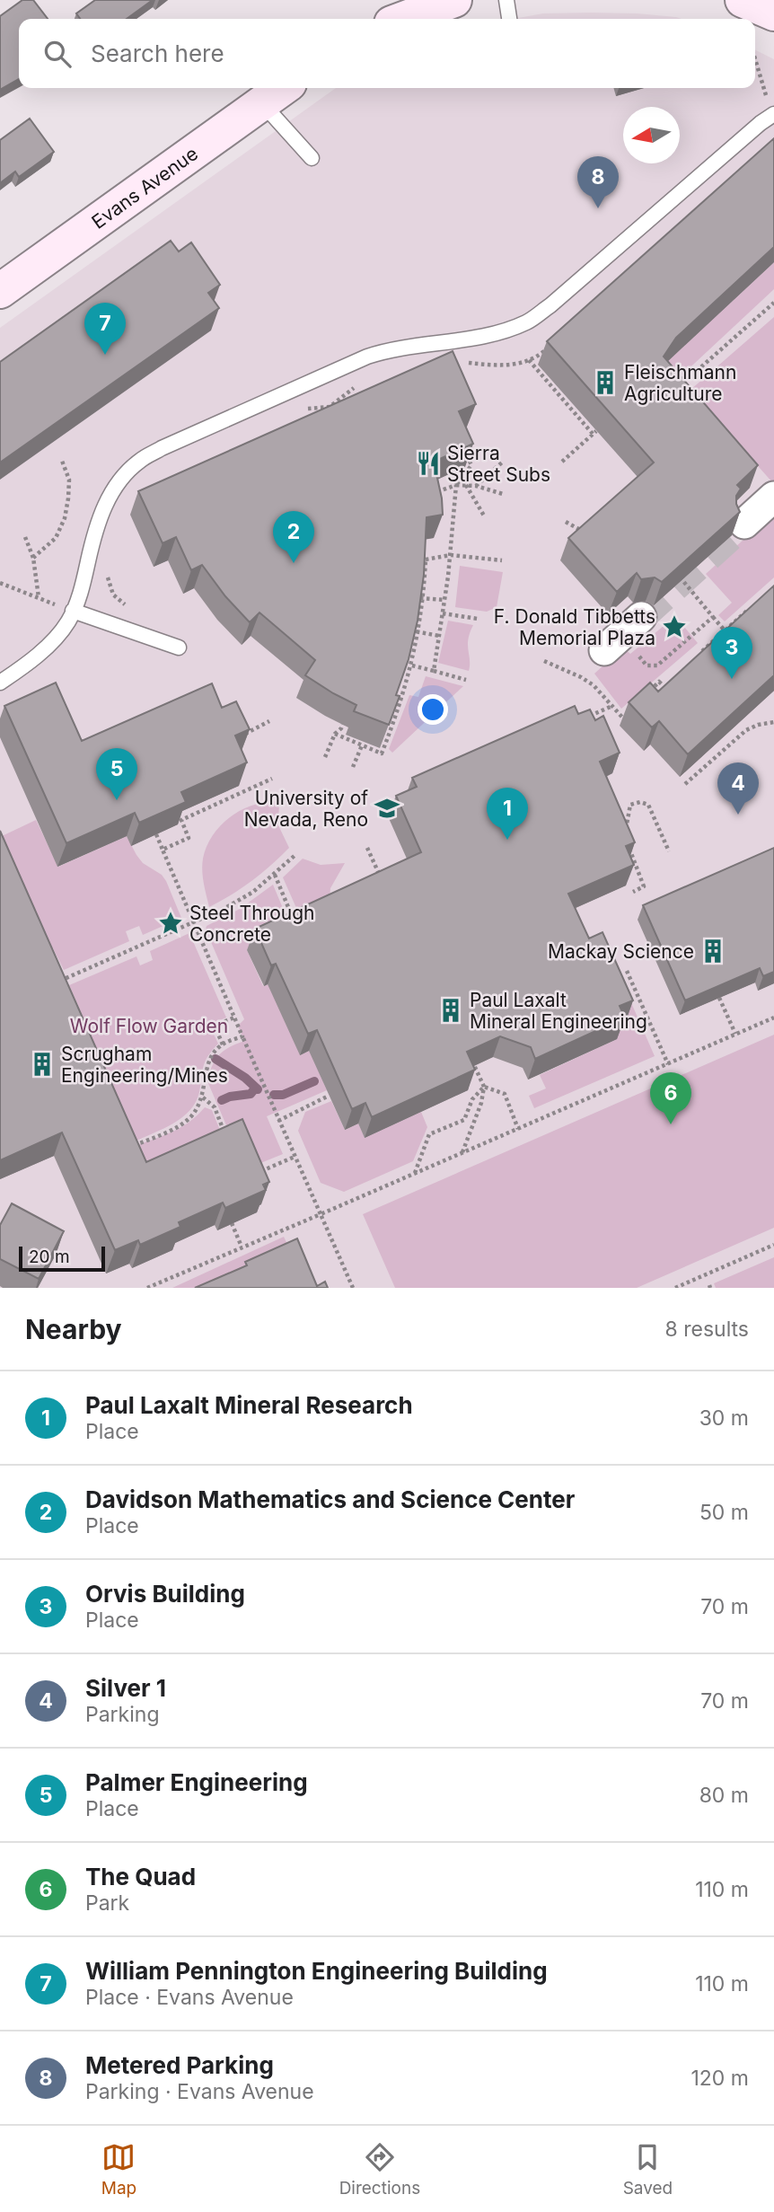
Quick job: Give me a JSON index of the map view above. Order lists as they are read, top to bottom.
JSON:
{
  "streets": {
    "street": ["Evans Avenue"]
  },
  "parks": ["Wolf Flow Garden"],
  "places": {
    "building": [
      "Fleischmann Agriculture",
      "Mackay Science",
      "Paul Laxalt Mineral Engineering",
      "Scrugham Engineering/Mines"
    ],
    "restaurant": ["Sierra Street Subs"],
    "place": ["F. Donald Tibbetts Memorial Plaza", "Steel Through Concrete"],
    "school or university": ["University of Nevada, Reno"]
  },
  "scale_bar": "20 m",
  "north": "left",
  "page": {
    "search": "Search here",
    "pins": [
      "8",
      "7",
      "2",
      "3",
      "5",
      "4",
      "1",
      "6"
    ],
    "scale": "20 m",
    "heading": ["Nearby", "8 results"],
    "list": [
      {
        "mark": "1",
        "name": "Paul Laxalt Mineral Research",
        "note": "Place",
        "value": "30 m"
      },
      {
        "mark": "2",
        "name": "Davidson Mathematics and Science Center",
        "note": "Place",
        "value": "50 m"
      },
      {
        "mark": "3",
        "name": "Orvis Building",
        "note": "Place",
        "value": "70 m"
      },
      {
        "mark": "4",
        "name": "Silver 1",
        "note": "Parking",
        "value": "70 m"
      },
      {
        "mark": "5",
        "name": "Palmer Engineering",
        "note": "Place",
        "value": "80 m"
      },
      {
        "mark": "6",
        "name": "The Quad",
        "note": "Park",
        "value": "110 m"
      },
      {
        "mark": "7",
        "name": "William Pennington Engineering Building",
        "note": "Place · Evans Avenue",
        "value": "110 m"
      },
      {
        "mark": "8",
        "name": "Metered Parking",
        "note": "Parking · Evans Avenue",
        "value": "120 m"
      }
    ],
    "nav": ["Map", "Directions", "Saved"]
  }
}
